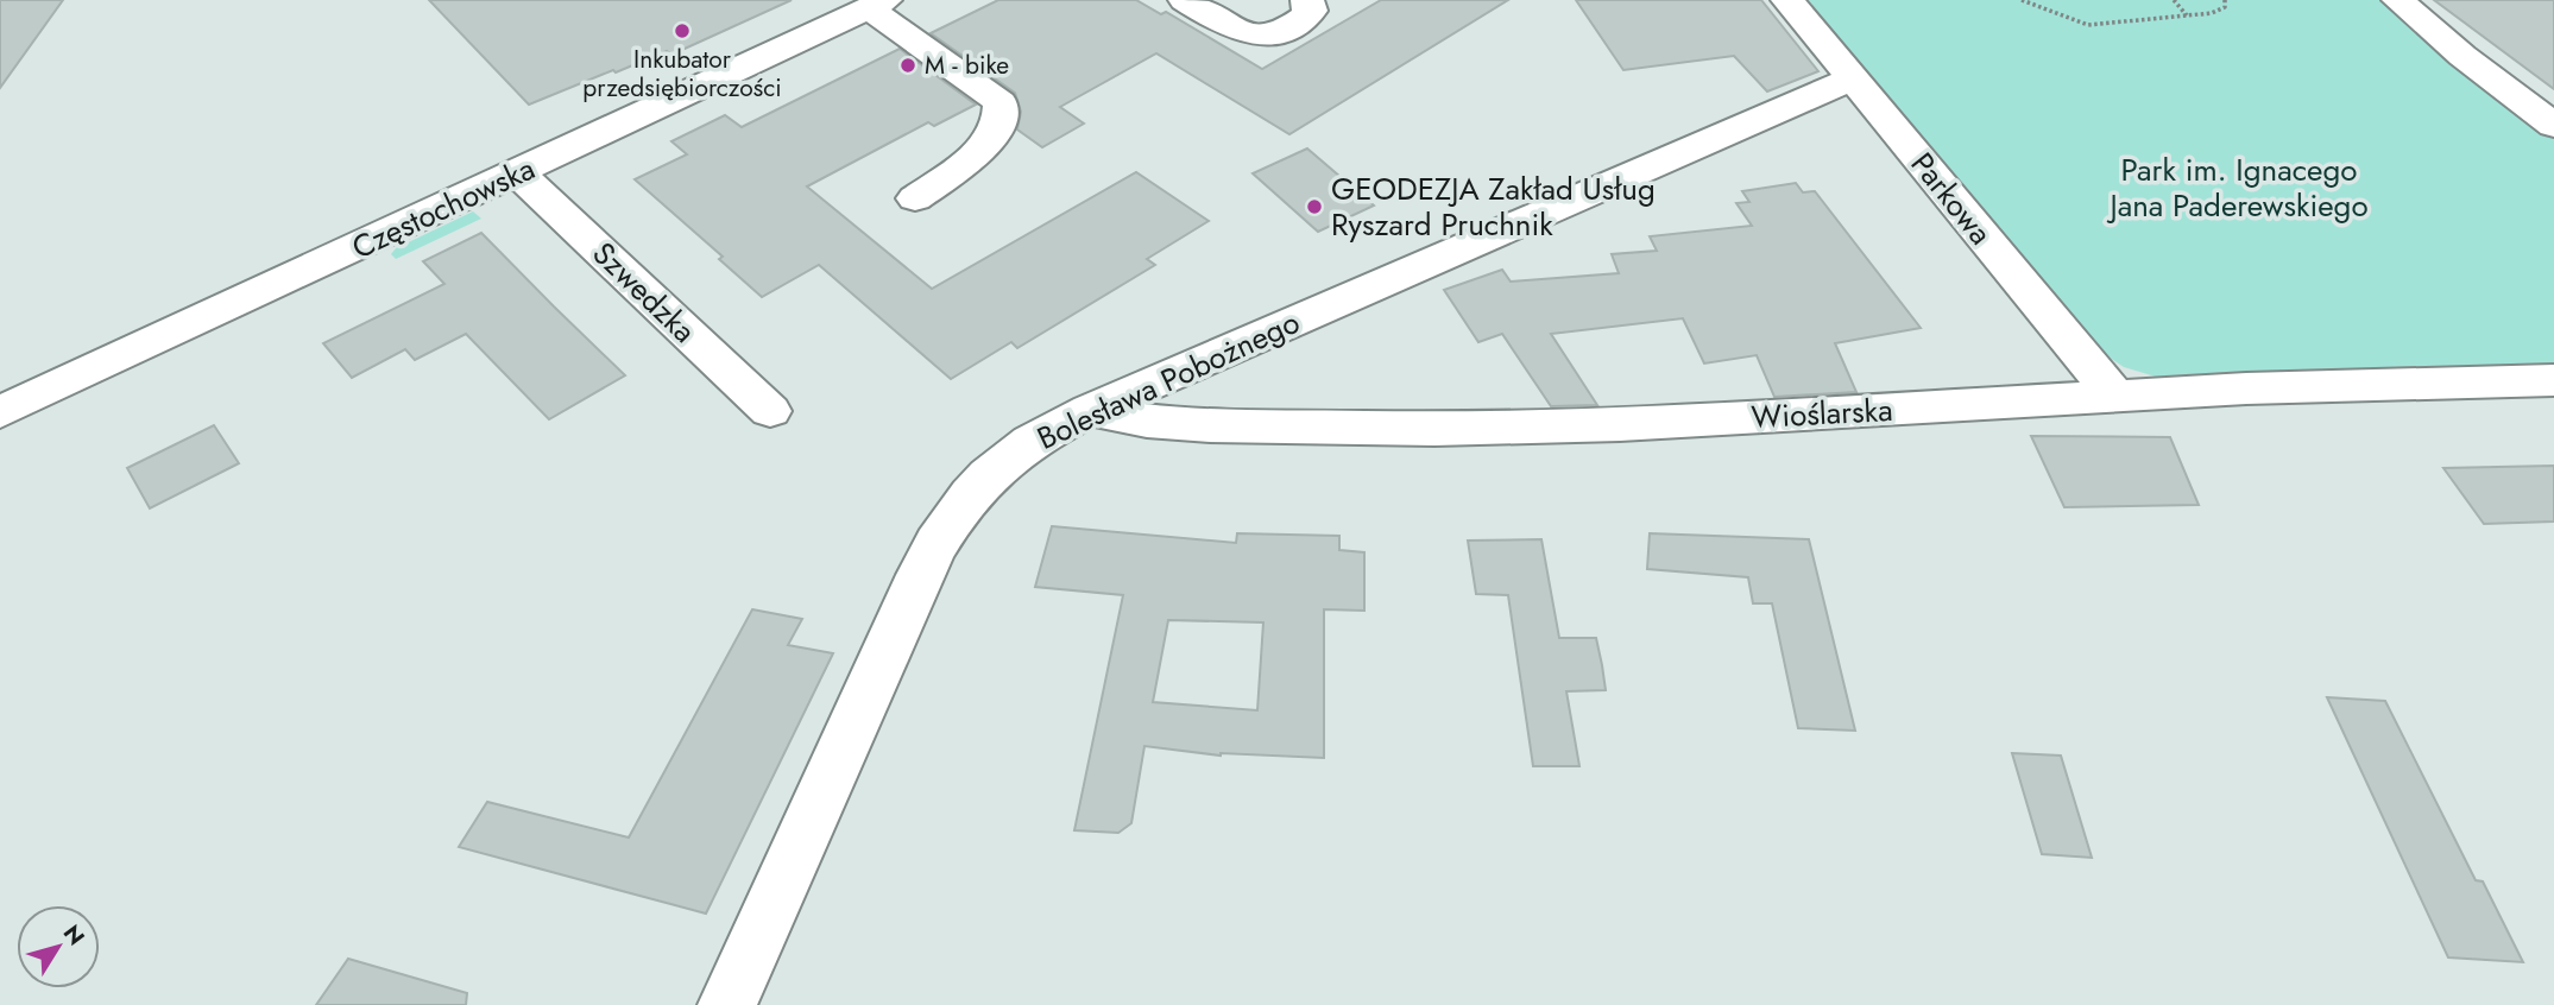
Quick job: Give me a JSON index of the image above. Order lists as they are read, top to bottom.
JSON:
{
  "streets": {
    "street": [
      "Parkowa",
      "Częstochowska",
      "Szwedzka",
      "Bolesława Pobożnego",
      "Wioślarska"
    ]
  },
  "crossings": [
    ["Parkowa", "Bolesława Pobożnego"],
    ["Parkowa", "Wioślarska"],
    ["Częstochowska", "Szwedzka"],
    ["Bolesława Pobożnego", "Wioślarska"]
  ],
  "parks": ["Park im. Ignacego Jana Paderewskiego"],
  "places": ["Inkubator przedsiębiorczości", "M - bike", "GEODEZJA Zakład Usług Ryszard Pruchnik"],
  "north": "top right"
}
